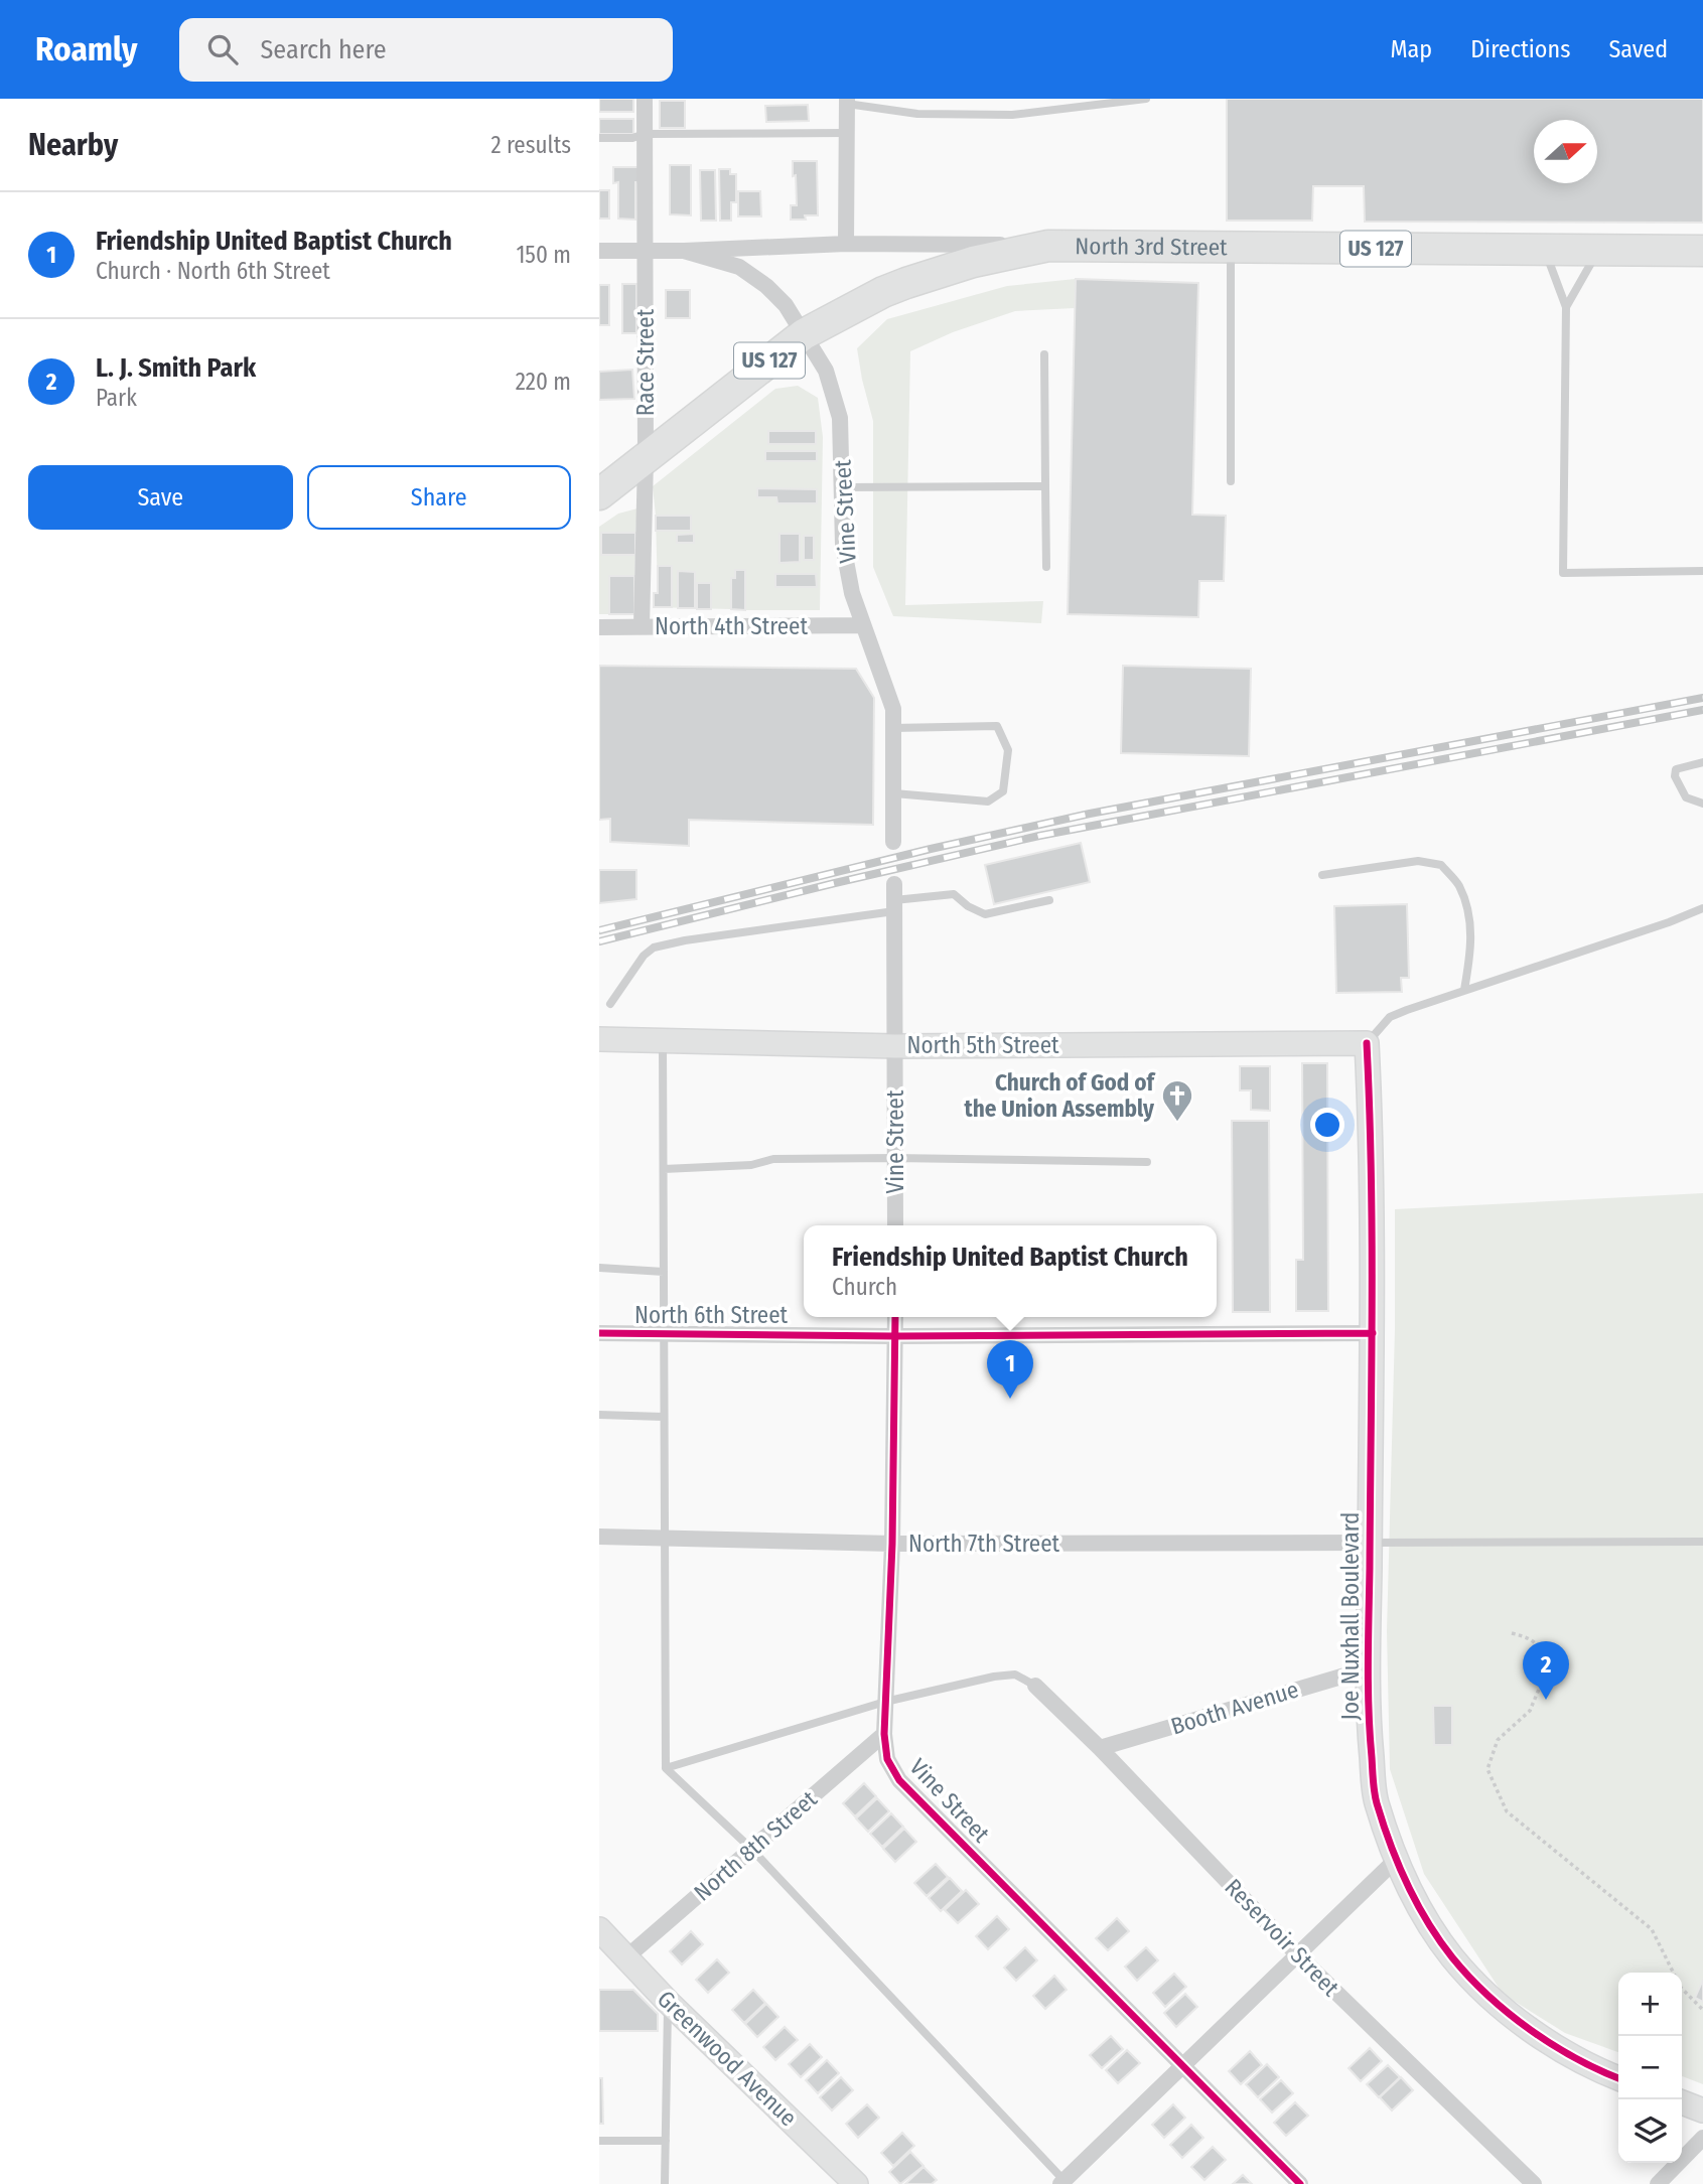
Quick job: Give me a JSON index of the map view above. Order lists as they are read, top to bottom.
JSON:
{
  "streets": {
    "highway": ["North 3rd Street", "US 127"],
    "street": [
      "Race Street",
      "Vine Street",
      "North 4th Street",
      "North 5th Street",
      "North 6th Street",
      "North 7th Street",
      "Joe Nuxhall Boulevard",
      "Booth Avenue",
      "North 8th Street",
      "Reservoir Street",
      "Greenwood Avenue"
    ]
  },
  "crossings": [
    ["North 3rd Street", "US 127"],
    ["North 3rd Street", "Race Street"],
    ["North 3rd Street", "Vine Street"],
    ["US 127", "Race Street"],
    ["US 127", "Vine Street"],
    ["Race Street", "North 4th Street"],
    ["Vine Street", "North 4th Street"],
    ["Vine Street", "North 5th Street"],
    ["Vine Street", "North 6th Street"],
    ["Vine Street", "North 7th Street"],
    ["Vine Street", "North 8th Street"],
    ["North 5th Street", "Joe Nuxhall Boulevard"],
    ["North 6th Street", "Joe Nuxhall Boulevard"],
    ["North 7th Street", "Joe Nuxhall Boulevard"],
    ["Joe Nuxhall Boulevard", "Booth Avenue"],
    ["Booth Avenue", "Reservoir Street"],
    ["North 8th Street", "Greenwood Avenue"]
  ],
  "places": {
    "church": ["Church of God of the Union Assembly"]
  },
  "north": "right",
  "page": {
    "header": "Roamly",
    "search": "Search here",
    "nav": ["Map", "Directions", "Saved"],
    "heading": ["Nearby", "2 results"],
    "list": [
      {
        "mark": "1",
        "name": "Friendship United Baptist Church",
        "note": "Church · North 6th Street",
        "value": "150 m"
      },
      {
        "mark": "2",
        "name": "L. J. Smith Park",
        "note": "Park",
        "value": "220 m"
      }
    ],
    "buttons": ["Save", "Share"],
    "popup": ["Friendship United Baptist Church", "Church"],
    "pins": ["1", "2"],
    "map_buttons": ["+", "−"]
  }
}
